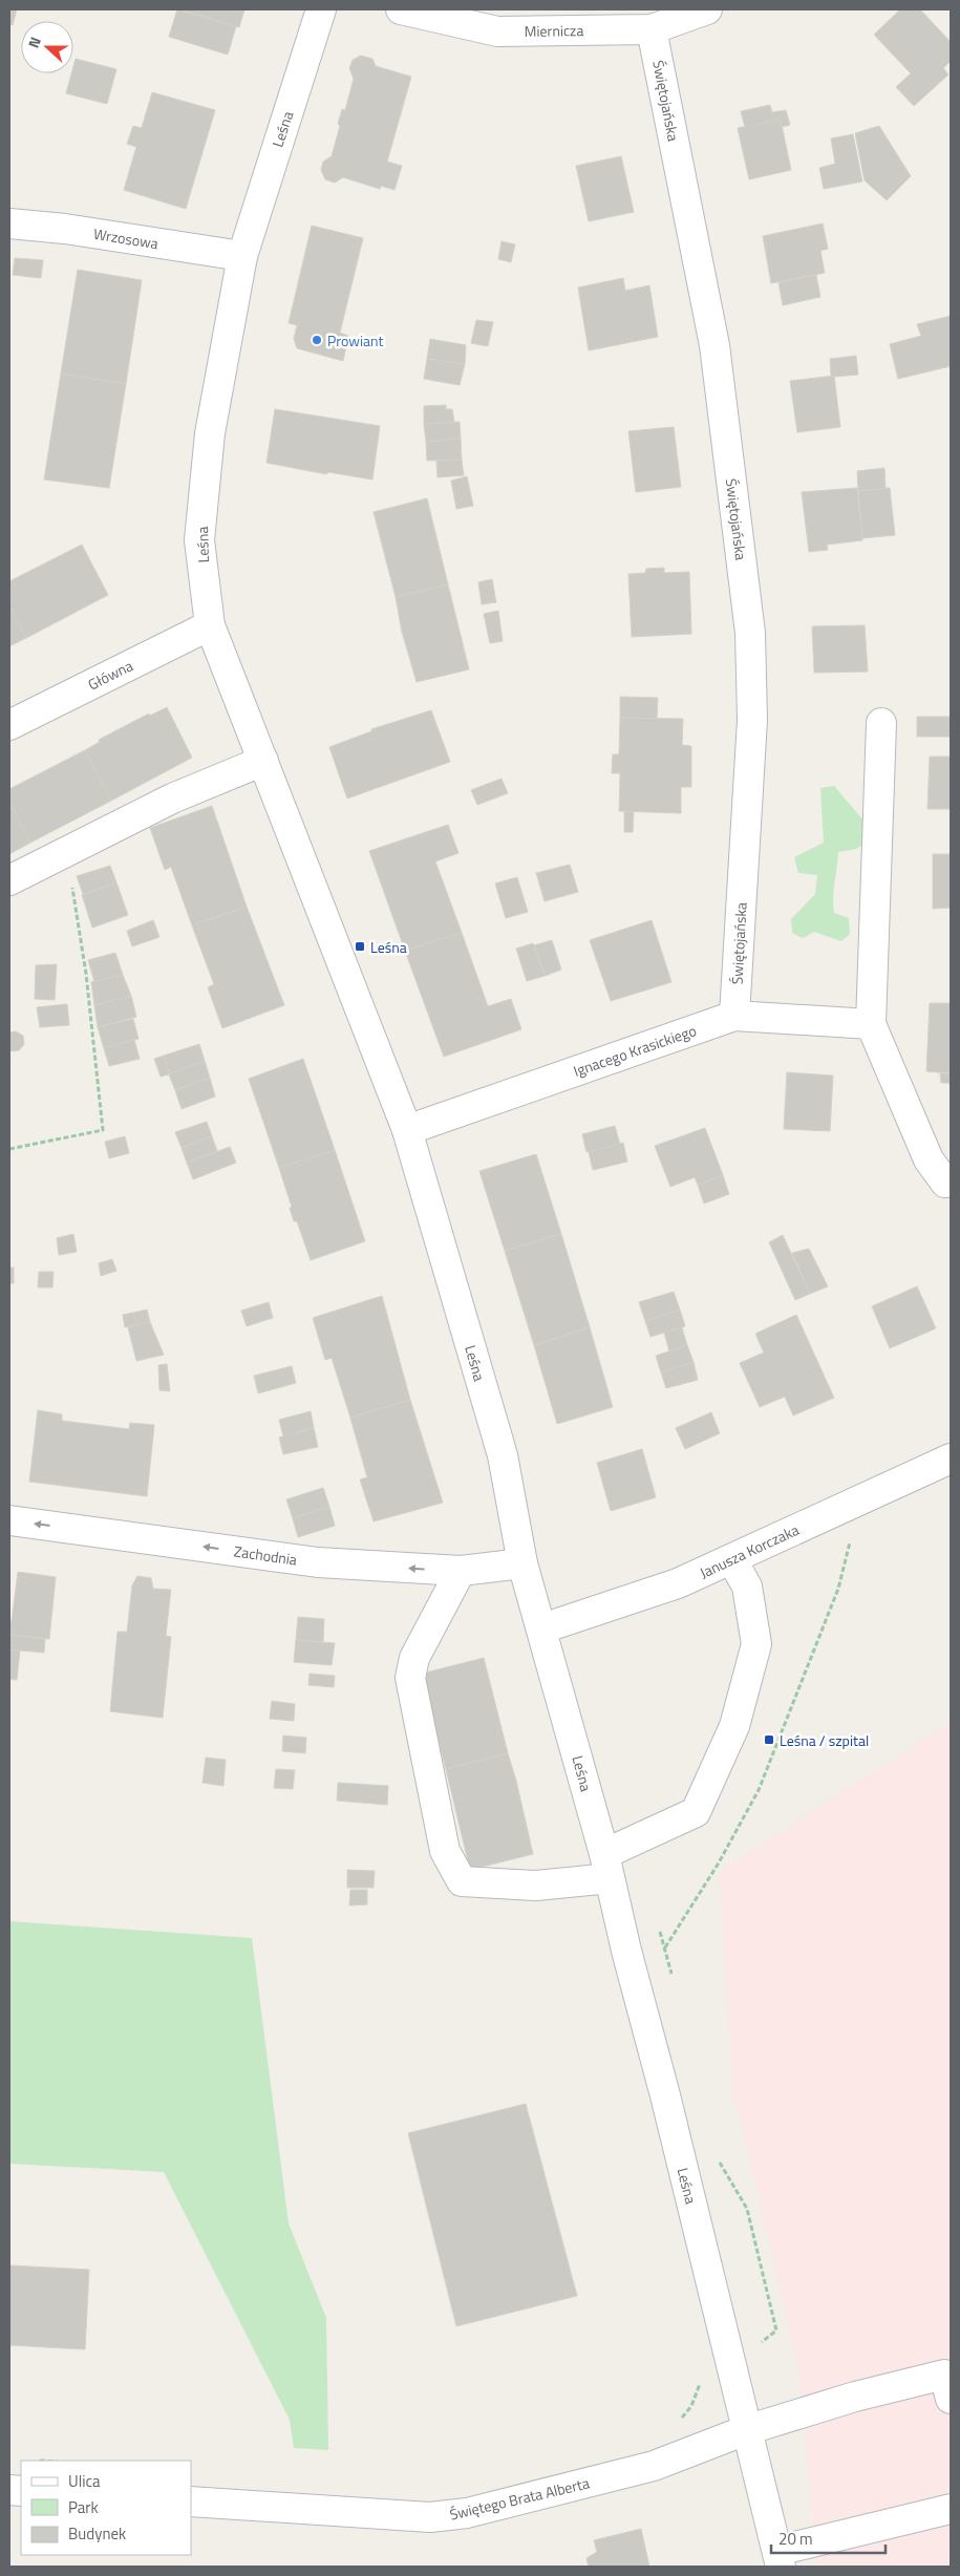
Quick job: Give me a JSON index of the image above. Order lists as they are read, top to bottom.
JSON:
{
  "streets": {
    "street": [
      "Miernicza",
      "Świętojańska",
      "Leśna",
      "Wrzosowa",
      "Główna",
      "Ignacego Krasickiego",
      "Janusza Korczaka",
      "Zachodnia",
      "Świętego Brata Alberta"
    ]
  },
  "crossings": [
    ["Miernicza", "Świętojańska"],
    ["Świętojańska", "Ignacego Krasickiego"],
    ["Leśna", "Wrzosowa"],
    ["Leśna", "Główna"],
    ["Leśna", "Ignacego Krasickiego"],
    ["Leśna", "Janusza Korczaka"],
    ["Leśna", "Zachodnia"],
    ["Leśna", "Świętego Brata Alberta"]
  ],
  "one_way": ["Zachodnia"],
  "places": {
    "other": ["Prowiant"],
    "transit": ["Leśna", "Leśna / szpital"]
  },
  "legend": ["Ulica", "Park", "Budynek"],
  "scale_bar": "20 m",
  "north": "left"
}
